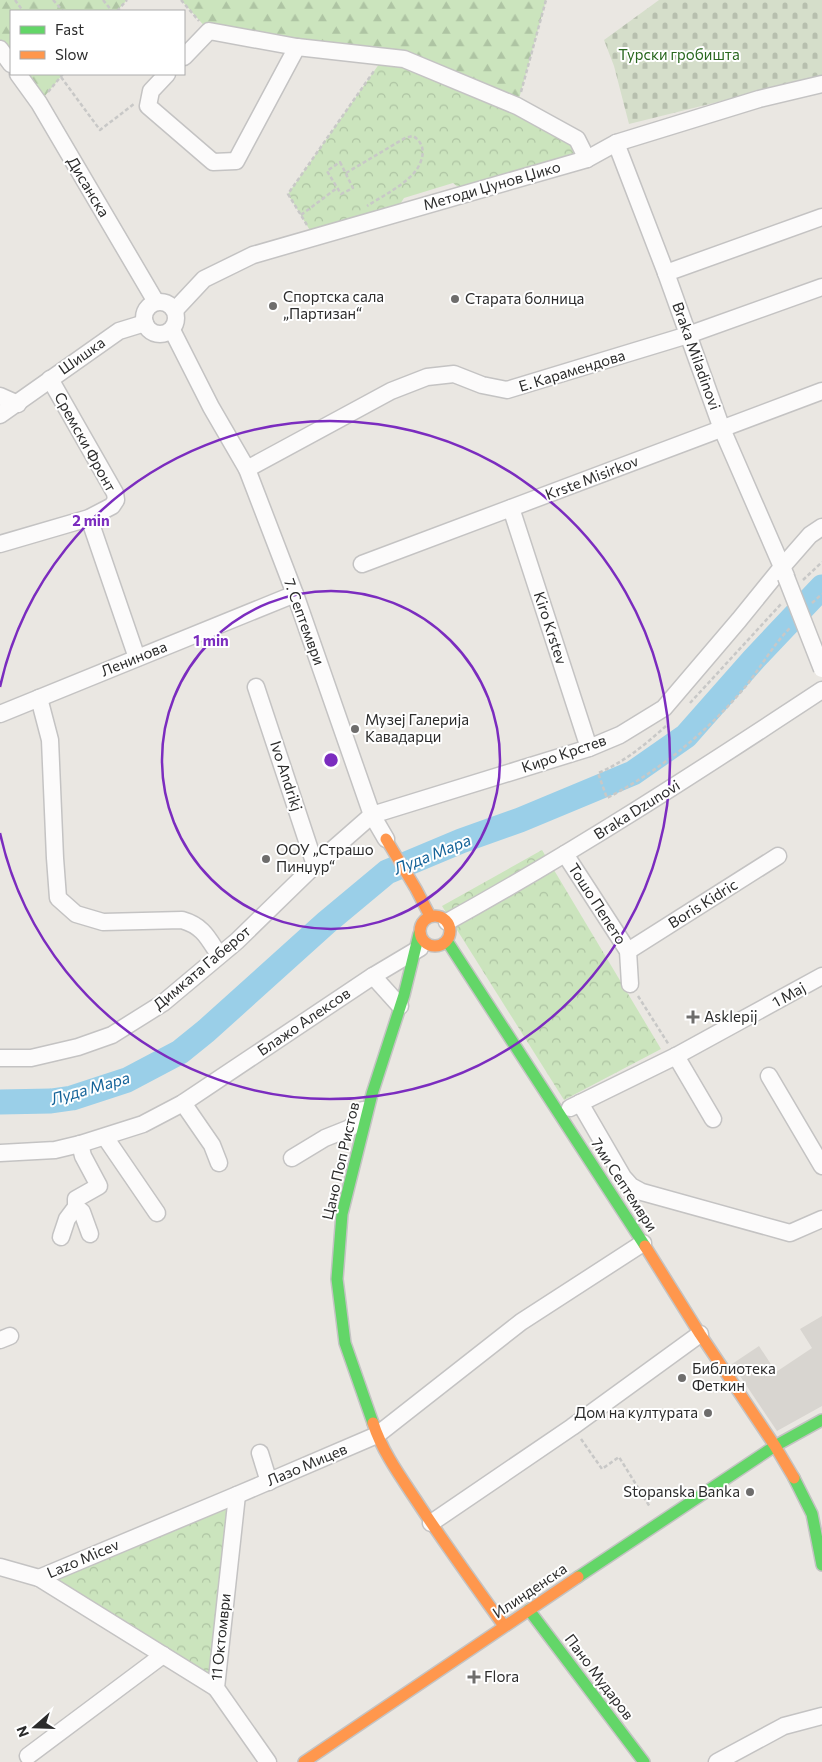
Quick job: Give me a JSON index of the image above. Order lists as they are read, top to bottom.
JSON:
{
  "streets": {
    "street": [
      "Методи Џунов Џико",
      "Дисанска",
      "Шишка",
      "Braka Miladinovi",
      "Е. Карамендова",
      "Сремски Фронт",
      "Krste Misirkov",
      "7. Септември",
      "Kiro Krstev",
      "Ленинова",
      "Киро Крстев",
      "Ivo Andrikj",
      "Braka Dzunovi",
      "Тошо Пепето",
      "Boris Kidric",
      "Димката Габерот",
      "1 Maj",
      "Блажо Алексов",
      "Цано Поп Ристов",
      "7ми Септември",
      "Лазо Мицев",
      "Lazo Micev",
      "Илинденска",
      "11 Октомври",
      "Пано Мударов"
    ]
  },
  "crossings": [
    ["Методи Џунов Џико", "Дисанска"],
    ["Методи Џунов Џико", "Шишка"],
    ["Методи Џунов Џико", "Braka Miladinovi"],
    ["Методи Џунов Џико", "7. Септември"],
    ["Дисанска", "Шишка"],
    ["Дисанска", "7. Септември"],
    ["Шишка", "Сремски Фронт"],
    ["Шишка", "7. Септември"],
    ["Braka Miladinovi", "Е. Карамендова"],
    ["Braka Miladinovi", "Krste Misirkov"],
    ["Braka Miladinovi", "Киро Крстев"],
    ["Е. Карамендова", "7. Септември"],
    ["Krste Misirkov", "Kiro Krstev"],
    ["7. Септември", "Ленинова"],
    ["7. Септември", "Киро Крстев"],
    ["7. Септември", "Braka Dzunovi"],
    ["7. Септември", "Димката Габерот"],
    ["7. Септември", "Блажо Алексов"],
    ["7. Септември", "Цано Поп Ристов"],
    ["7. Септември", "7ми Септември"],
    ["Kiro Krstev", "Киро Крстев"],
    ["Киро Крстев", "Димката Габерот"],
    ["Ivo Andrikj", "Димката Габерот"],
    ["Braka Dzunovi", "Тошо Пепето"],
    ["Braka Dzunovi", "Блажо Алексов"],
    ["Braka Dzunovi", "Цано Поп Ристов"],
    ["Braka Dzunovi", "7ми Септември"],
    ["Тошо Пепето", "Boris Kidric"],
    ["1 Maj", "7ми Септември"],
    ["Блажо Алексов", "Цано Поп Ристов"],
    ["Блажо Алексов", "7ми Септември"],
    ["Цано Поп Ристов", "7ми Септември"],
    ["Цано Поп Ристов", "Лазо Мицев"],
    ["Цано Поп Ристов", "Илинденска"],
    ["7ми Септември", "Лазо Мицев"],
    ["7ми Септември", "Илинденска"],
    ["Лазо Мицев", "Lazo Micev"],
    ["Лазо Мицев", "11 Октомври"],
    ["Lazo Micev", "11 Октомври"],
    ["Илинденска", "Пано Мударов"]
  ],
  "water": ["Луда Мара"],
  "parks": ["Турски гробишта"],
  "places": {
    "other": [
      "Старата болница",
      "Спортска сала „Партизан“",
      "Музеј Галерија Кавадарци",
      "ООУ „Страшо Пинџур“",
      "Библиотека Феткин",
      "Дом на културата",
      "Stopanska Banka"
    ],
    "health": ["Asklepij", "Flora"]
  },
  "legend": ["Fast", "Slow"],
  "north": "left",
  "rings": ["2 min", "1 min"]
}
